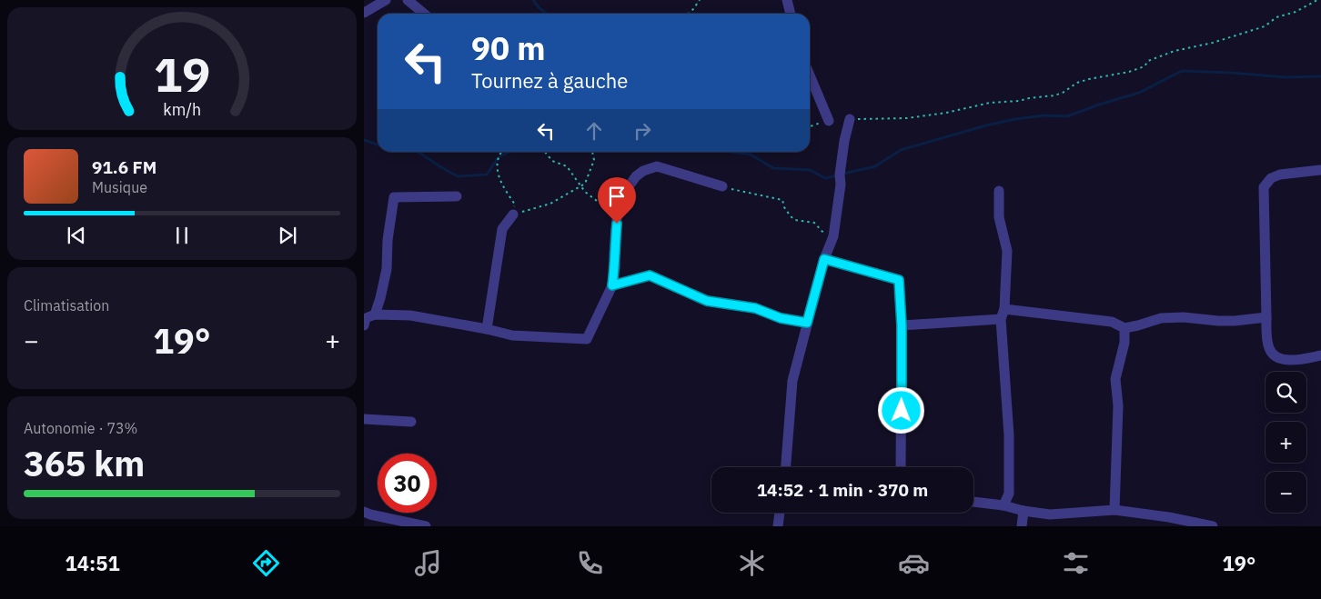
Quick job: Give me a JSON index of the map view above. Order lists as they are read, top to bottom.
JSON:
{
  "page": {
    "turn": ["90 m", "Tournez à gauche"],
    "song": ["91.6 FM", "Musique"],
    "tile": [
      "Climatisation",
      ["Autonomie · 73%", "365 km"]
    ],
    "heat": ["−", "19°", "+"],
    "map_buttons": ["+", "−"],
    "limit": "30",
    "trip": "14:52 · 1 min · 370 m",
    "tabs": ["14:51", "19°"],
    "gauge": ["19", "km/h"]
  }
}
